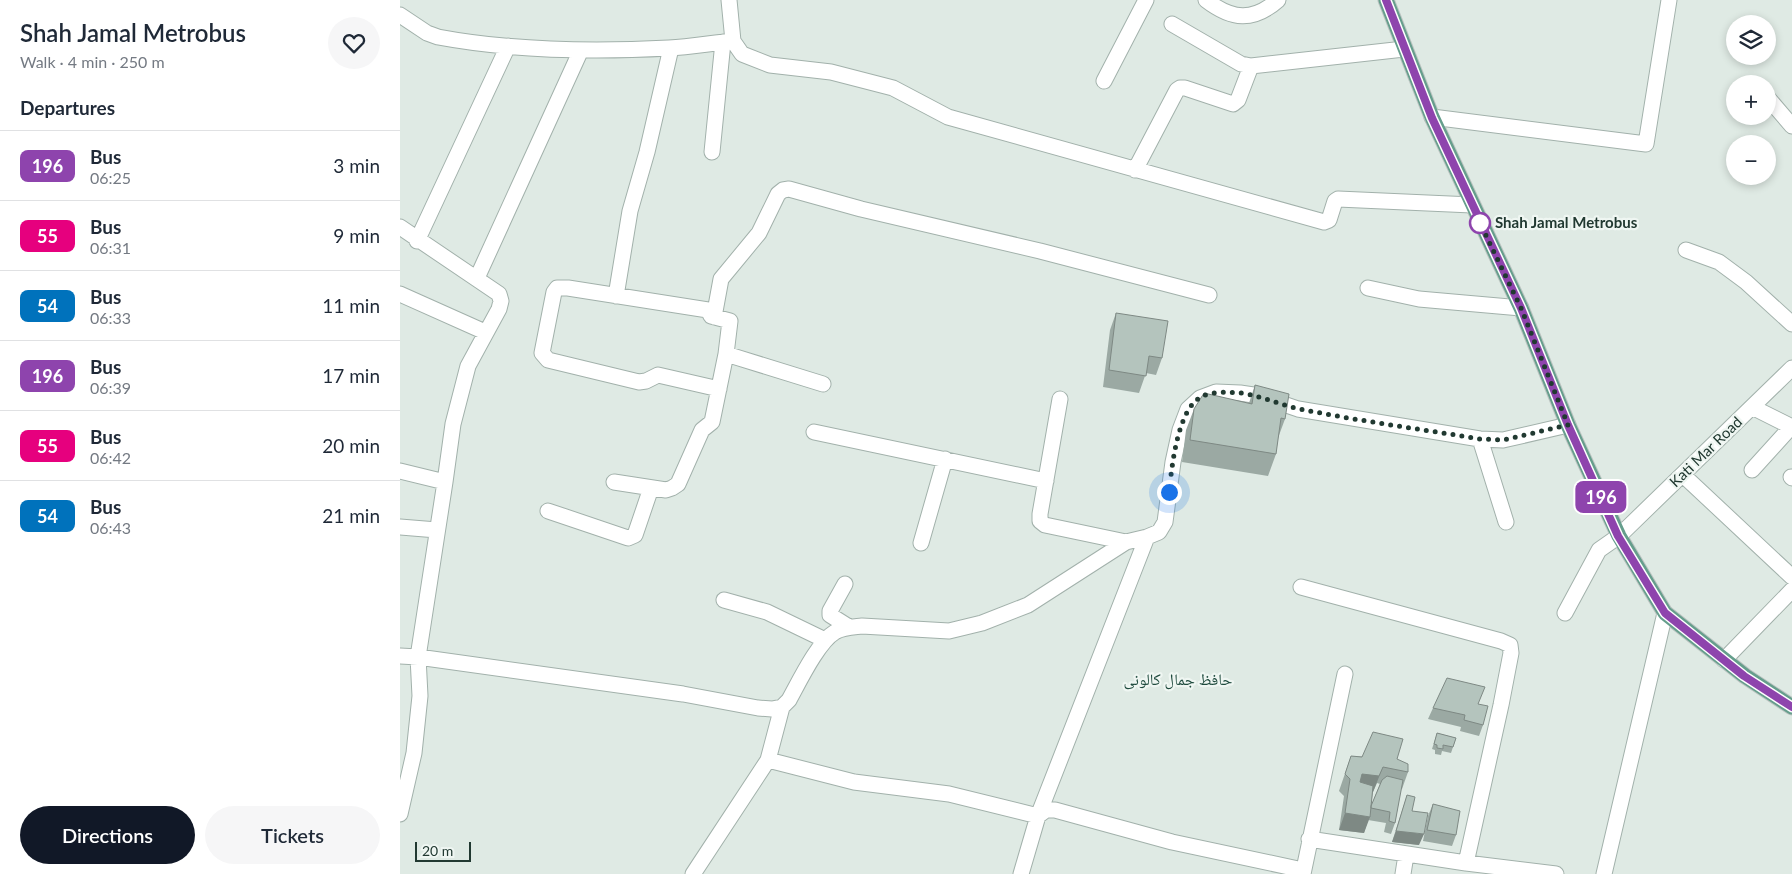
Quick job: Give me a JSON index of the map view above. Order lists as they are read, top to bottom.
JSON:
{
  "streets": {
    "street": ["Kati Mar Road"]
  },
  "districts": ["حافظ جمال کالونی"],
  "places": ["Shah Jamal Metrobus"],
  "lines": ["bus line 196"],
  "scale_bar": "20 m",
  "page": {
    "heading": [
      ["Shah Jamal Metrobus", "Walk · 4 min · 250 m"],
      "Departures"
    ],
    "on_map": "196",
    "map_buttons": ["+", "−"],
    "list": [
      {
        "mark": "196",
        "name": "Bus",
        "note": "06:25",
        "value": "3 min"
      },
      {
        "mark": "55",
        "name": "Bus",
        "note": "06:31",
        "value": "9 min"
      },
      {
        "mark": "54",
        "name": "Bus",
        "note": "06:33",
        "value": "11 min"
      },
      {
        "mark": "196",
        "name": "Bus",
        "note": "06:39",
        "value": "17 min"
      },
      {
        "mark": "55",
        "name": "Bus",
        "note": "06:42",
        "value": "20 min"
      },
      {
        "mark": "54",
        "name": "Bus",
        "note": "06:43",
        "value": "21 min"
      }
    ],
    "buttons": ["Directions", "Tickets"],
    "scale": "20 m"
  }
}
